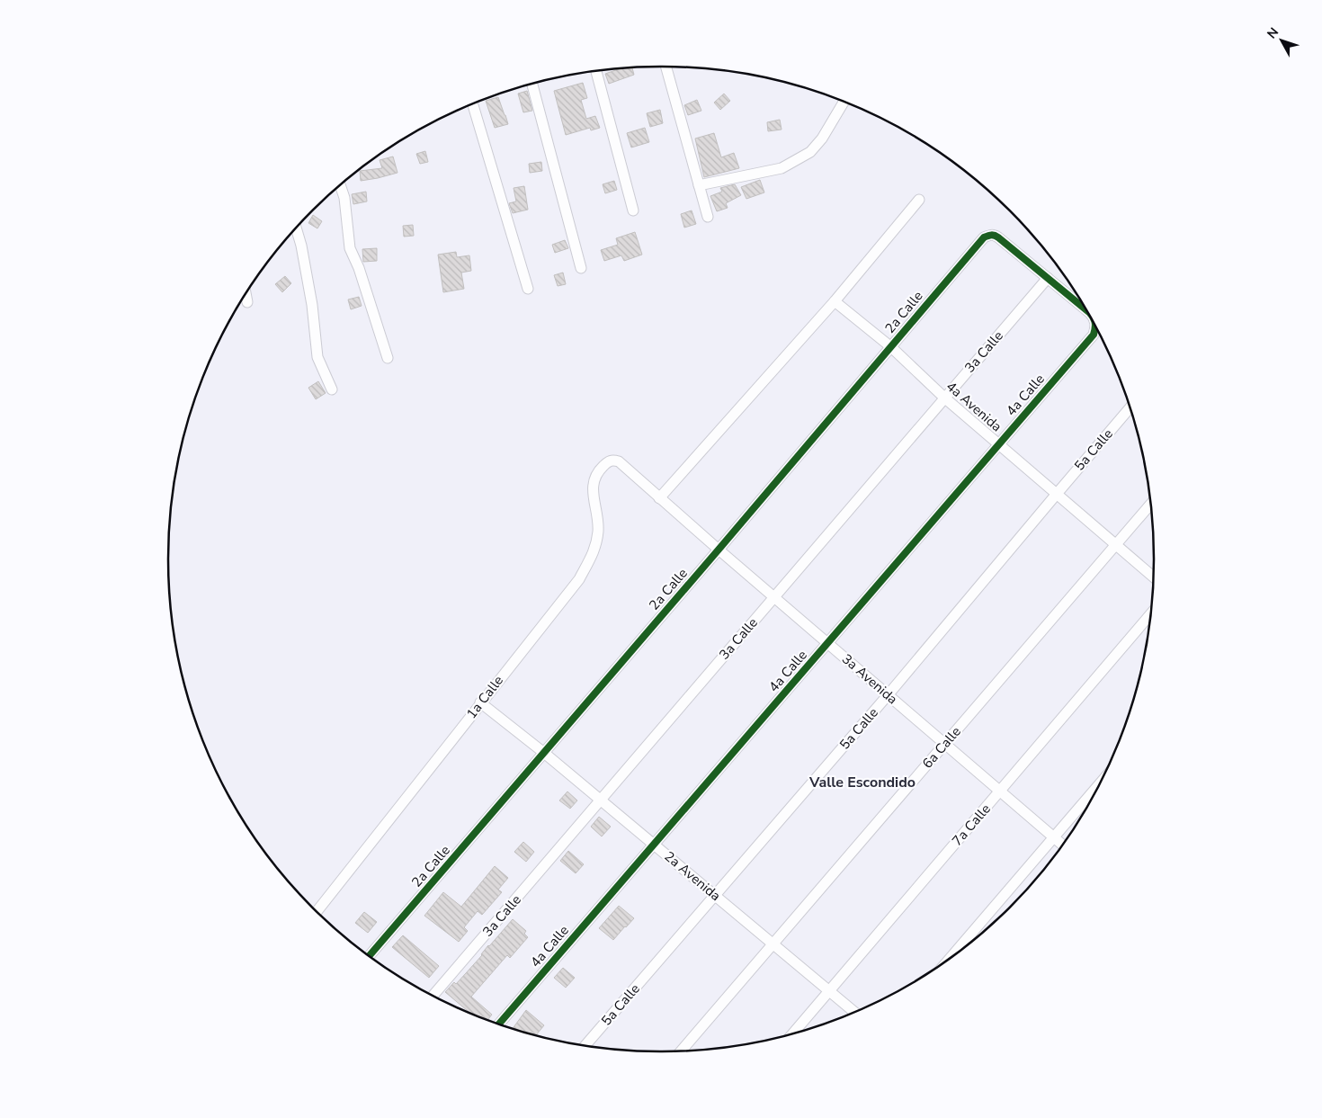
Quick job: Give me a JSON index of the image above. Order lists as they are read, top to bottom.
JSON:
{
  "streets": {
    "street": [
      "2a Calle",
      "3a Calle",
      "4a Calle",
      "4a Avenida",
      "5a Calle",
      "3a Avenida",
      "1a Calle",
      "6a Calle",
      "7a Calle",
      "2a Avenida"
    ]
  },
  "crossings": [
    ["2a Calle", "3a Calle"],
    ["2a Calle", "4a Calle"],
    ["2a Calle", "4a Avenida"],
    ["2a Calle", "3a Avenida"],
    ["2a Calle", "2a Avenida"],
    ["3a Calle", "4a Calle"],
    ["3a Calle", "4a Avenida"],
    ["3a Calle", "3a Avenida"],
    ["3a Calle", "2a Avenida"],
    ["4a Calle", "4a Avenida"],
    ["4a Calle", "3a Avenida"],
    ["4a Calle", "2a Avenida"],
    ["4a Avenida", "5a Calle"],
    ["4a Avenida", "6a Calle"],
    ["5a Calle", "3a Avenida"],
    ["5a Calle", "2a Avenida"],
    ["3a Avenida", "1a Calle"],
    ["3a Avenida", "6a Calle"],
    ["3a Avenida", "7a Calle"],
    ["1a Calle", "2a Avenida"],
    ["6a Calle", "2a Avenida"],
    ["7a Calle", "2a Avenida"]
  ],
  "districts": ["Valle Escondido"],
  "north": "top left"
}
